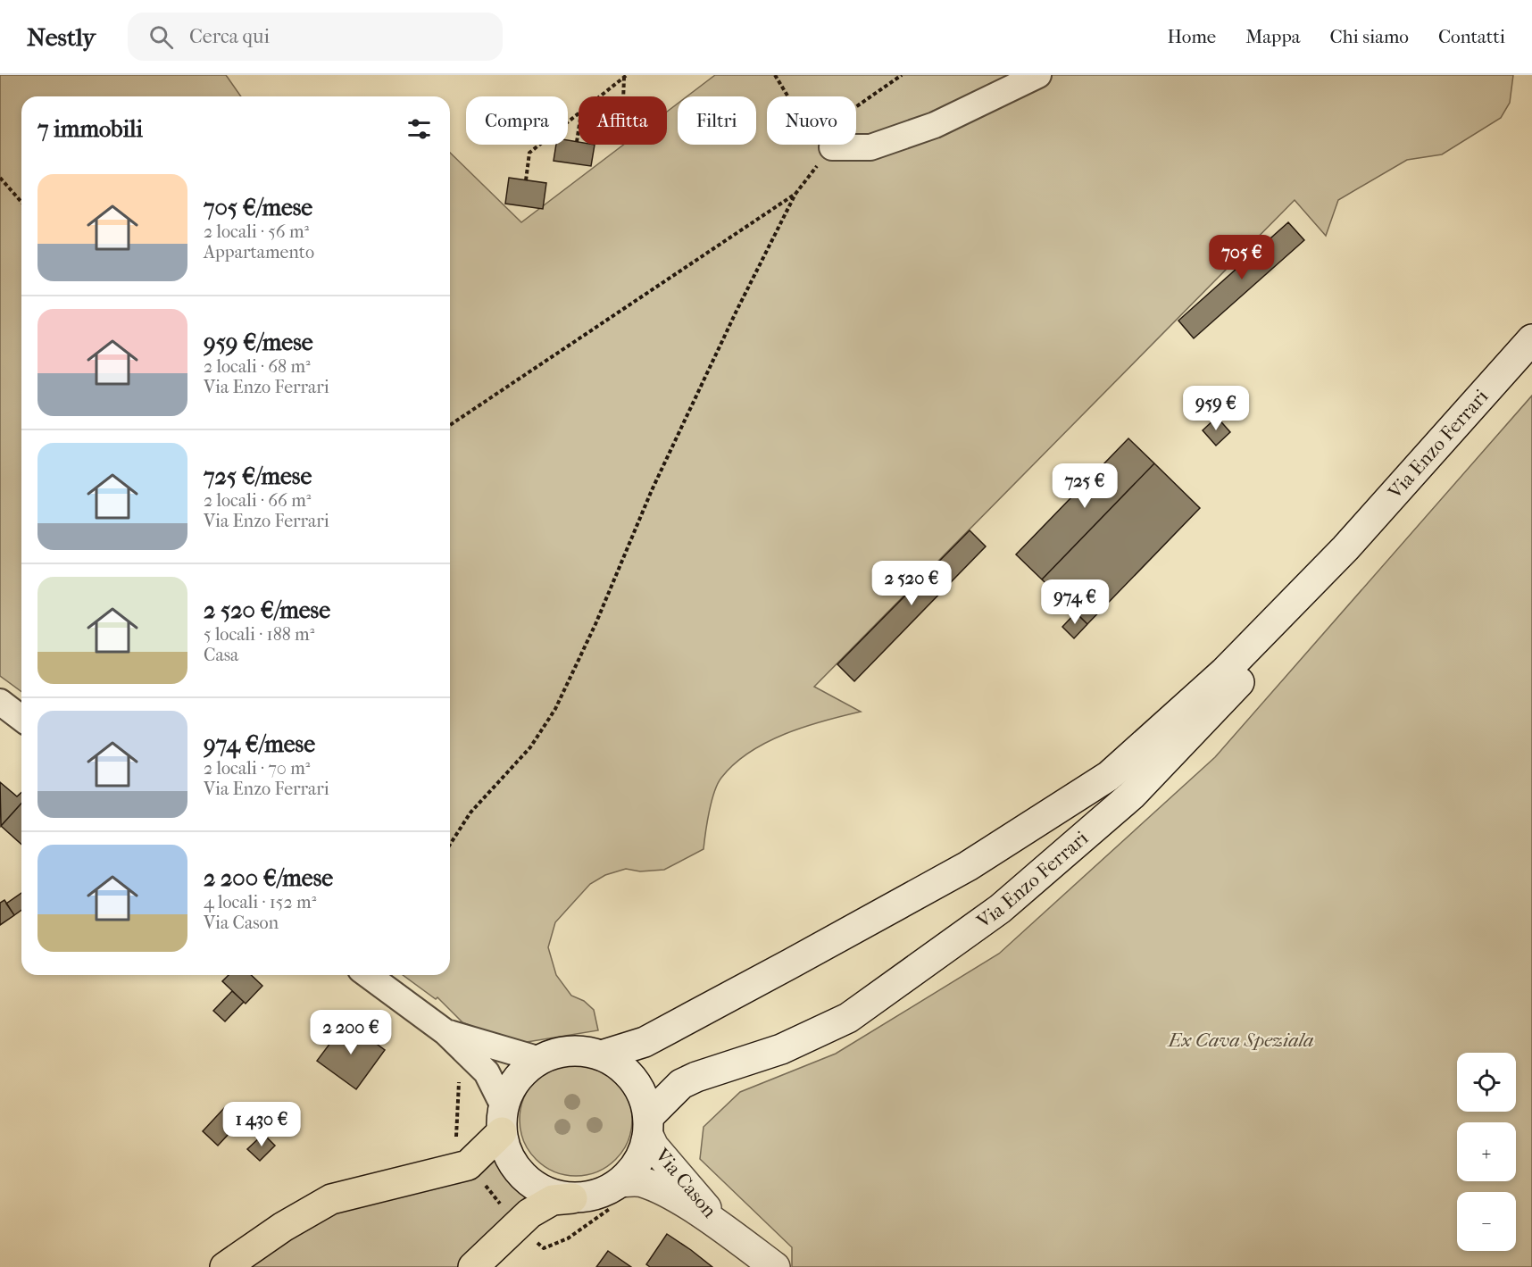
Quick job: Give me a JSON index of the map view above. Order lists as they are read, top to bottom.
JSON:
{
  "streets": {
    "main road": ["Via Enzo Ferrari", "Via Cason"]
  },
  "crossings": [
    ["Via Enzo Ferrari", "Via Cason"]
  ],
  "parks": ["Ex Cava Speziala"],
  "page": {
    "header": "Nestly",
    "search": "Cerca qui",
    "nav": [
      "Home",
      "Mappa",
      "Chi siamo",
      "Contatti"
    ],
    "chip": [
      "Compra",
      "Affitta",
      "Filtri",
      "Nuovo"
    ],
    "heading": "7 immobili",
    "list": [
      {
        "name": "705 €/mese",
        "note": "2 locali · 56 m² · Appartamento"
      },
      {
        "name": "959 €/mese",
        "note": "2 locali · 68 m² · Via Enzo Ferrari"
      },
      {
        "name": "725 €/mese",
        "note": "2 locali · 66 m² · Via Enzo Ferrari"
      },
      {
        "name": "2 520 €/mese",
        "note": "5 locali · 188 m² · Casa"
      },
      {
        "name": "974 €/mese",
        "note": "2 locali · 70 m² · Via Enzo Ferrari"
      },
      {
        "name": "2 200 €/mese",
        "note": "4 locali · 152 m² · Via Cason"
      }
    ],
    "price": [
      "705 €",
      "959 €",
      "725 €",
      "2 520 €",
      "974 €",
      "2 200 €",
      "1 430 €"
    ],
    "map_buttons": ["+", "−"]
  }
}
